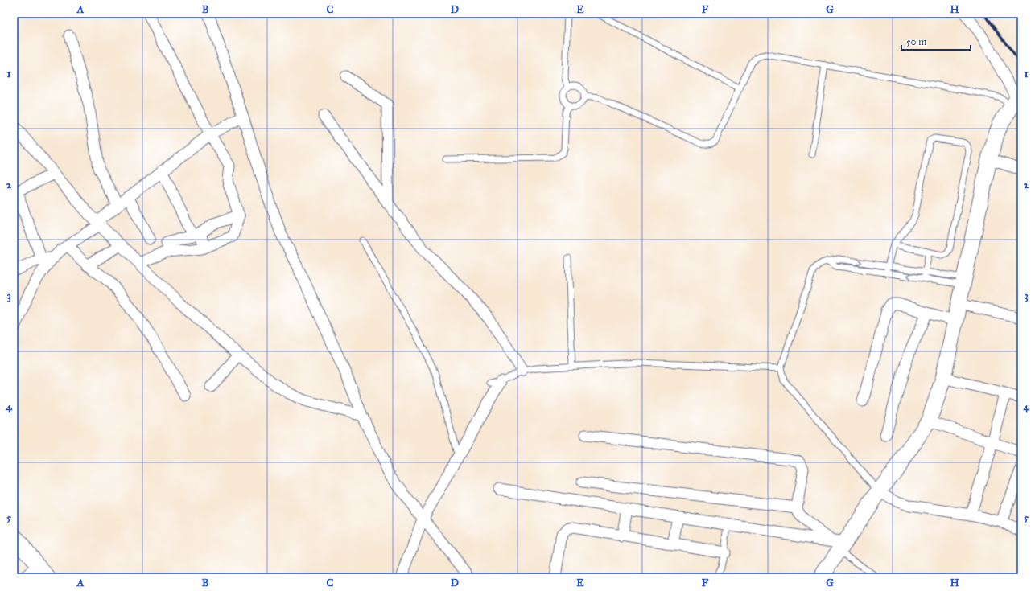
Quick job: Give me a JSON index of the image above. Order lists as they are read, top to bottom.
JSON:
{
  "scale_bar": "50 m",
  "grid": {
    "columns": [
      "A",
      "B",
      "C",
      "D",
      "E",
      "F",
      "G",
      "H"
    ],
    "rows": [
      "1",
      "2",
      "3",
      "4",
      "5"
    ]
  }
}
